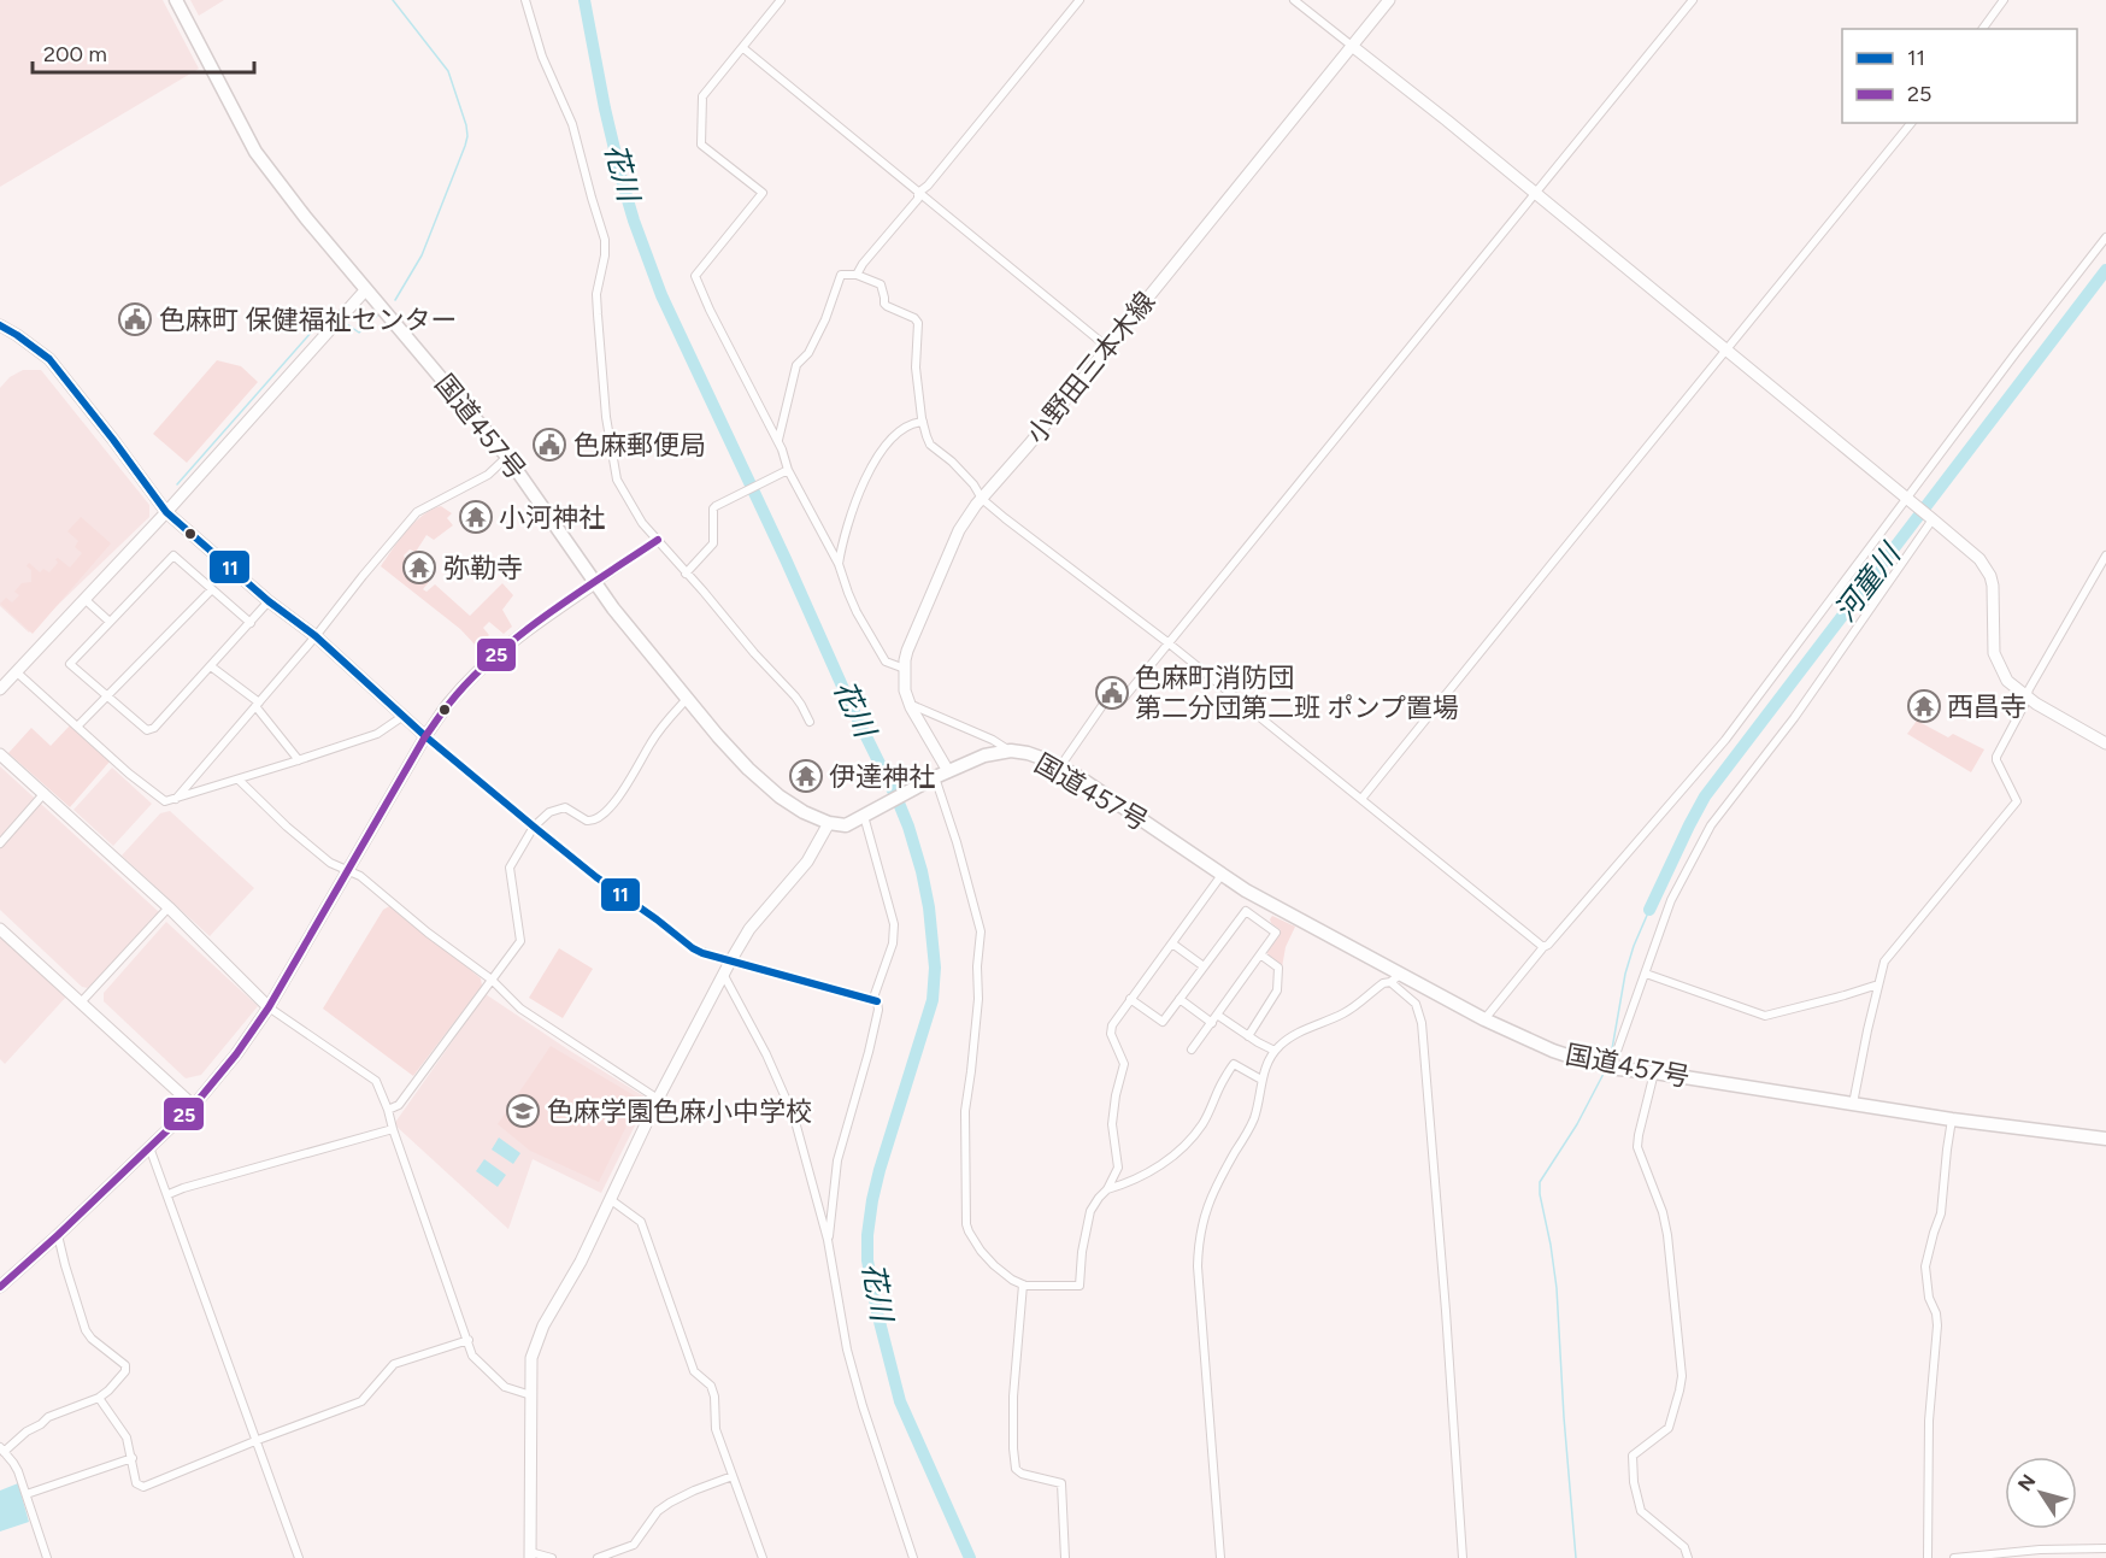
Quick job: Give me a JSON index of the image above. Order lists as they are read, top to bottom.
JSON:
{
  "streets": {
    "highway": ["国道457号"],
    "street": ["小野田三本木線"]
  },
  "crossings": [
    ["小野田三本木線", "国道457号"]
  ],
  "water": ["花川", "河童川"],
  "places": {
    "public building": ["色麻町 保健福祉センター", "色麻郵便局", "色麻町消防団 第二分団第二班 ポンプ置場"],
    "temple": [
      "小河神社",
      "弥勒寺",
      "西昌寺",
      "伊達神社"
    ],
    "school or university": ["色麻学園色麻小中学校"]
  },
  "lines": ["transit line 11", "transit line 25"],
  "legend": ["11", "25"],
  "scale_bar": "200 m",
  "north": "top left"
}
